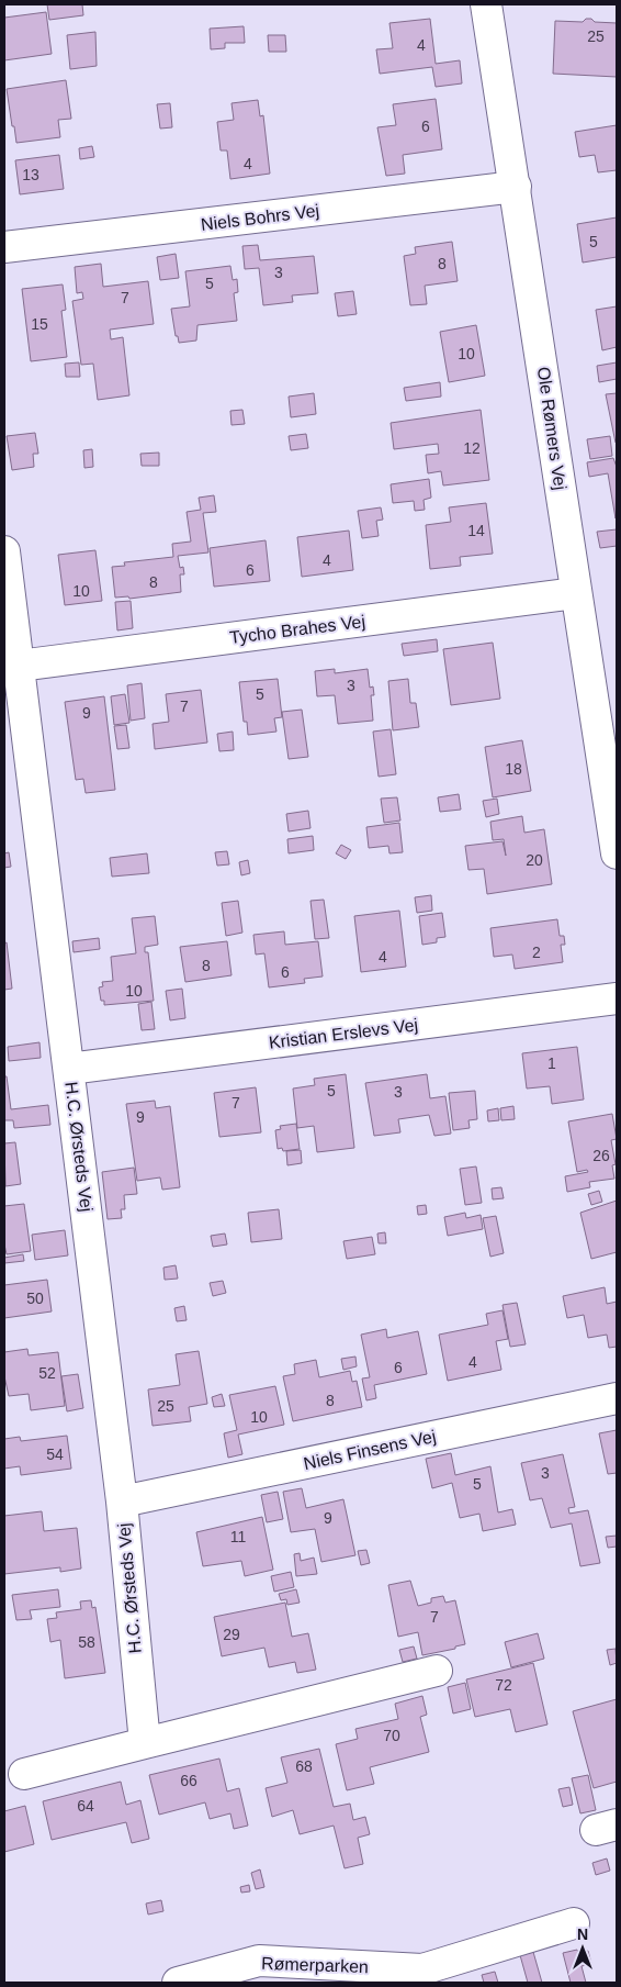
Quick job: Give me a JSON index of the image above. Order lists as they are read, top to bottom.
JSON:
{
  "streets": {
    "street": [
      "Niels Bohrs Vej",
      "Ole Rømers Vej",
      "Tycho Brahes Vej",
      "Kristian Erslevs Vej",
      "H.C. Ørsteds Vej",
      "Niels Finsens Vej",
      "Rømerparken"
    ]
  },
  "crossings": [
    ["Niels Bohrs Vej", "Ole Rømers Vej"],
    ["Ole Rømers Vej", "Tycho Brahes Vej"],
    ["Tycho Brahes Vej", "H.C. Ørsteds Vej"],
    ["Kristian Erslevs Vej", "H.C. Ørsteds Vej"],
    ["H.C. Ørsteds Vej", "Niels Finsens Vej"]
  ],
  "house_numbers": [
    "25",
    "4",
    "6",
    "4",
    "13",
    "5",
    "8",
    "3",
    "5",
    "7",
    "15",
    "10",
    "12",
    "14",
    "4",
    "6",
    "8",
    "10",
    "3",
    "5",
    "7",
    "9",
    "18",
    "20",
    "2",
    "4",
    "8",
    "6",
    "10",
    "1",
    "5",
    "3",
    "7",
    "9",
    "26",
    "50",
    "4",
    "6",
    "52",
    "8",
    "25",
    "10",
    "54",
    "3",
    "5",
    "9",
    "11",
    "7",
    "29",
    "58",
    "72",
    "70",
    "68",
    "66",
    "64"
  ],
  "north": "top"
}
